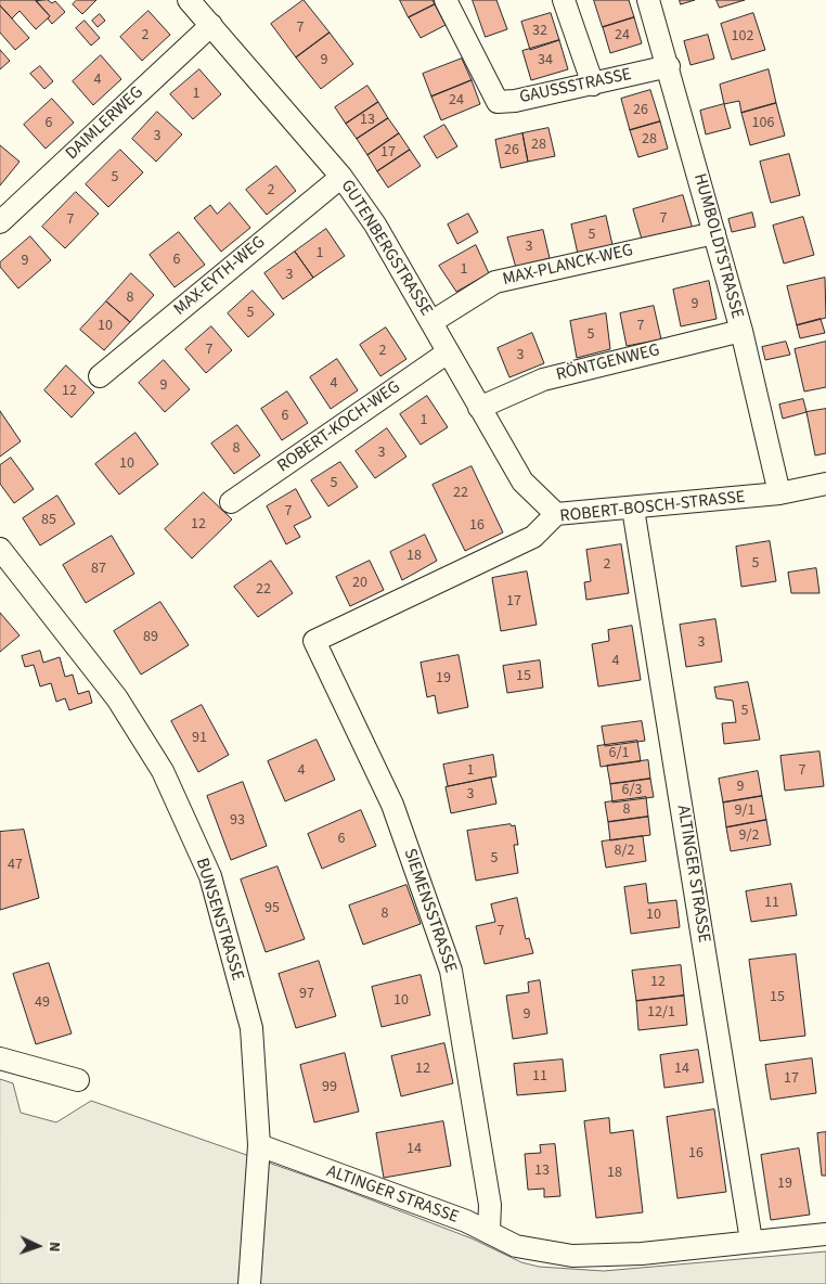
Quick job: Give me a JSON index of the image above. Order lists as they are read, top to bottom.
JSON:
{
  "streets": {
    "street": [
      "GAUSSSTRASSE",
      "DAIMLERWEG",
      "HUMBOLDTSTRASSE",
      "GUTENBERGSTRASSE",
      "MAX-PLANCK-WEG",
      "MAX-EYTH-WEG",
      "RÖNTGENWEG",
      "ROBERT-KOCH-WEG",
      "ROBERT-BOSCH-STRASSE",
      "ALTINGER STRASSE",
      "SIEMENSSTRASSE",
      "BUNSENSTRASSE"
    ]
  },
  "crossings": [
    ["GAUSSSTRASSE", "HUMBOLDTSTRASSE"],
    ["DAIMLERWEG", "GUTENBERGSTRASSE"],
    ["HUMBOLDTSTRASSE", "MAX-PLANCK-WEG"],
    ["HUMBOLDTSTRASSE", "RÖNTGENWEG"],
    ["HUMBOLDTSTRASSE", "ROBERT-BOSCH-STRASSE"],
    ["GUTENBERGSTRASSE", "MAX-PLANCK-WEG"],
    ["GUTENBERGSTRASSE", "MAX-EYTH-WEG"],
    ["GUTENBERGSTRASSE", "RÖNTGENWEG"],
    ["GUTENBERGSTRASSE", "ROBERT-KOCH-WEG"],
    ["GUTENBERGSTRASSE", "ROBERT-BOSCH-STRASSE"],
    ["ROBERT-BOSCH-STRASSE", "ALTINGER STRASSE"],
    ["ROBERT-BOSCH-STRASSE", "SIEMENSSTRASSE"],
    ["ALTINGER STRASSE", "SIEMENSSTRASSE"],
    ["ALTINGER STRASSE", "BUNSENSTRASSE"]
  ],
  "house_numbers": [
    "7",
    "32",
    "2",
    "24",
    "102",
    "9",
    "34",
    "4",
    "1",
    "24",
    "26",
    "13",
    "6",
    "106",
    "3",
    "28",
    "28",
    "26",
    "17",
    "5",
    "2",
    "7",
    "7",
    "5",
    "3",
    "1",
    "6",
    "9",
    "1",
    "3",
    "8",
    "9",
    "5",
    "10",
    "7",
    "5",
    "7",
    "2",
    "3",
    "4",
    "9",
    "12",
    "6",
    "1",
    "8",
    "3",
    "10",
    "5",
    "22",
    "7",
    "85",
    "12",
    "16",
    "18",
    "5",
    "2",
    "87",
    "20",
    "22",
    "17",
    "89",
    "3",
    "4",
    "15",
    "19",
    "5",
    "91",
    "6/1",
    "4",
    "1",
    "7",
    "9",
    "6/3",
    "3",
    "8",
    "9/1",
    "93",
    "9/2",
    "6",
    "8/2",
    "5",
    "47",
    "11",
    "95",
    "8",
    "10",
    "7",
    "12",
    "97",
    "15",
    "10",
    "49",
    "12/1",
    "9",
    "12",
    "14",
    "11",
    "17",
    "99",
    "14",
    "16",
    "13",
    "18",
    "19"
  ],
  "north": "right"
}
